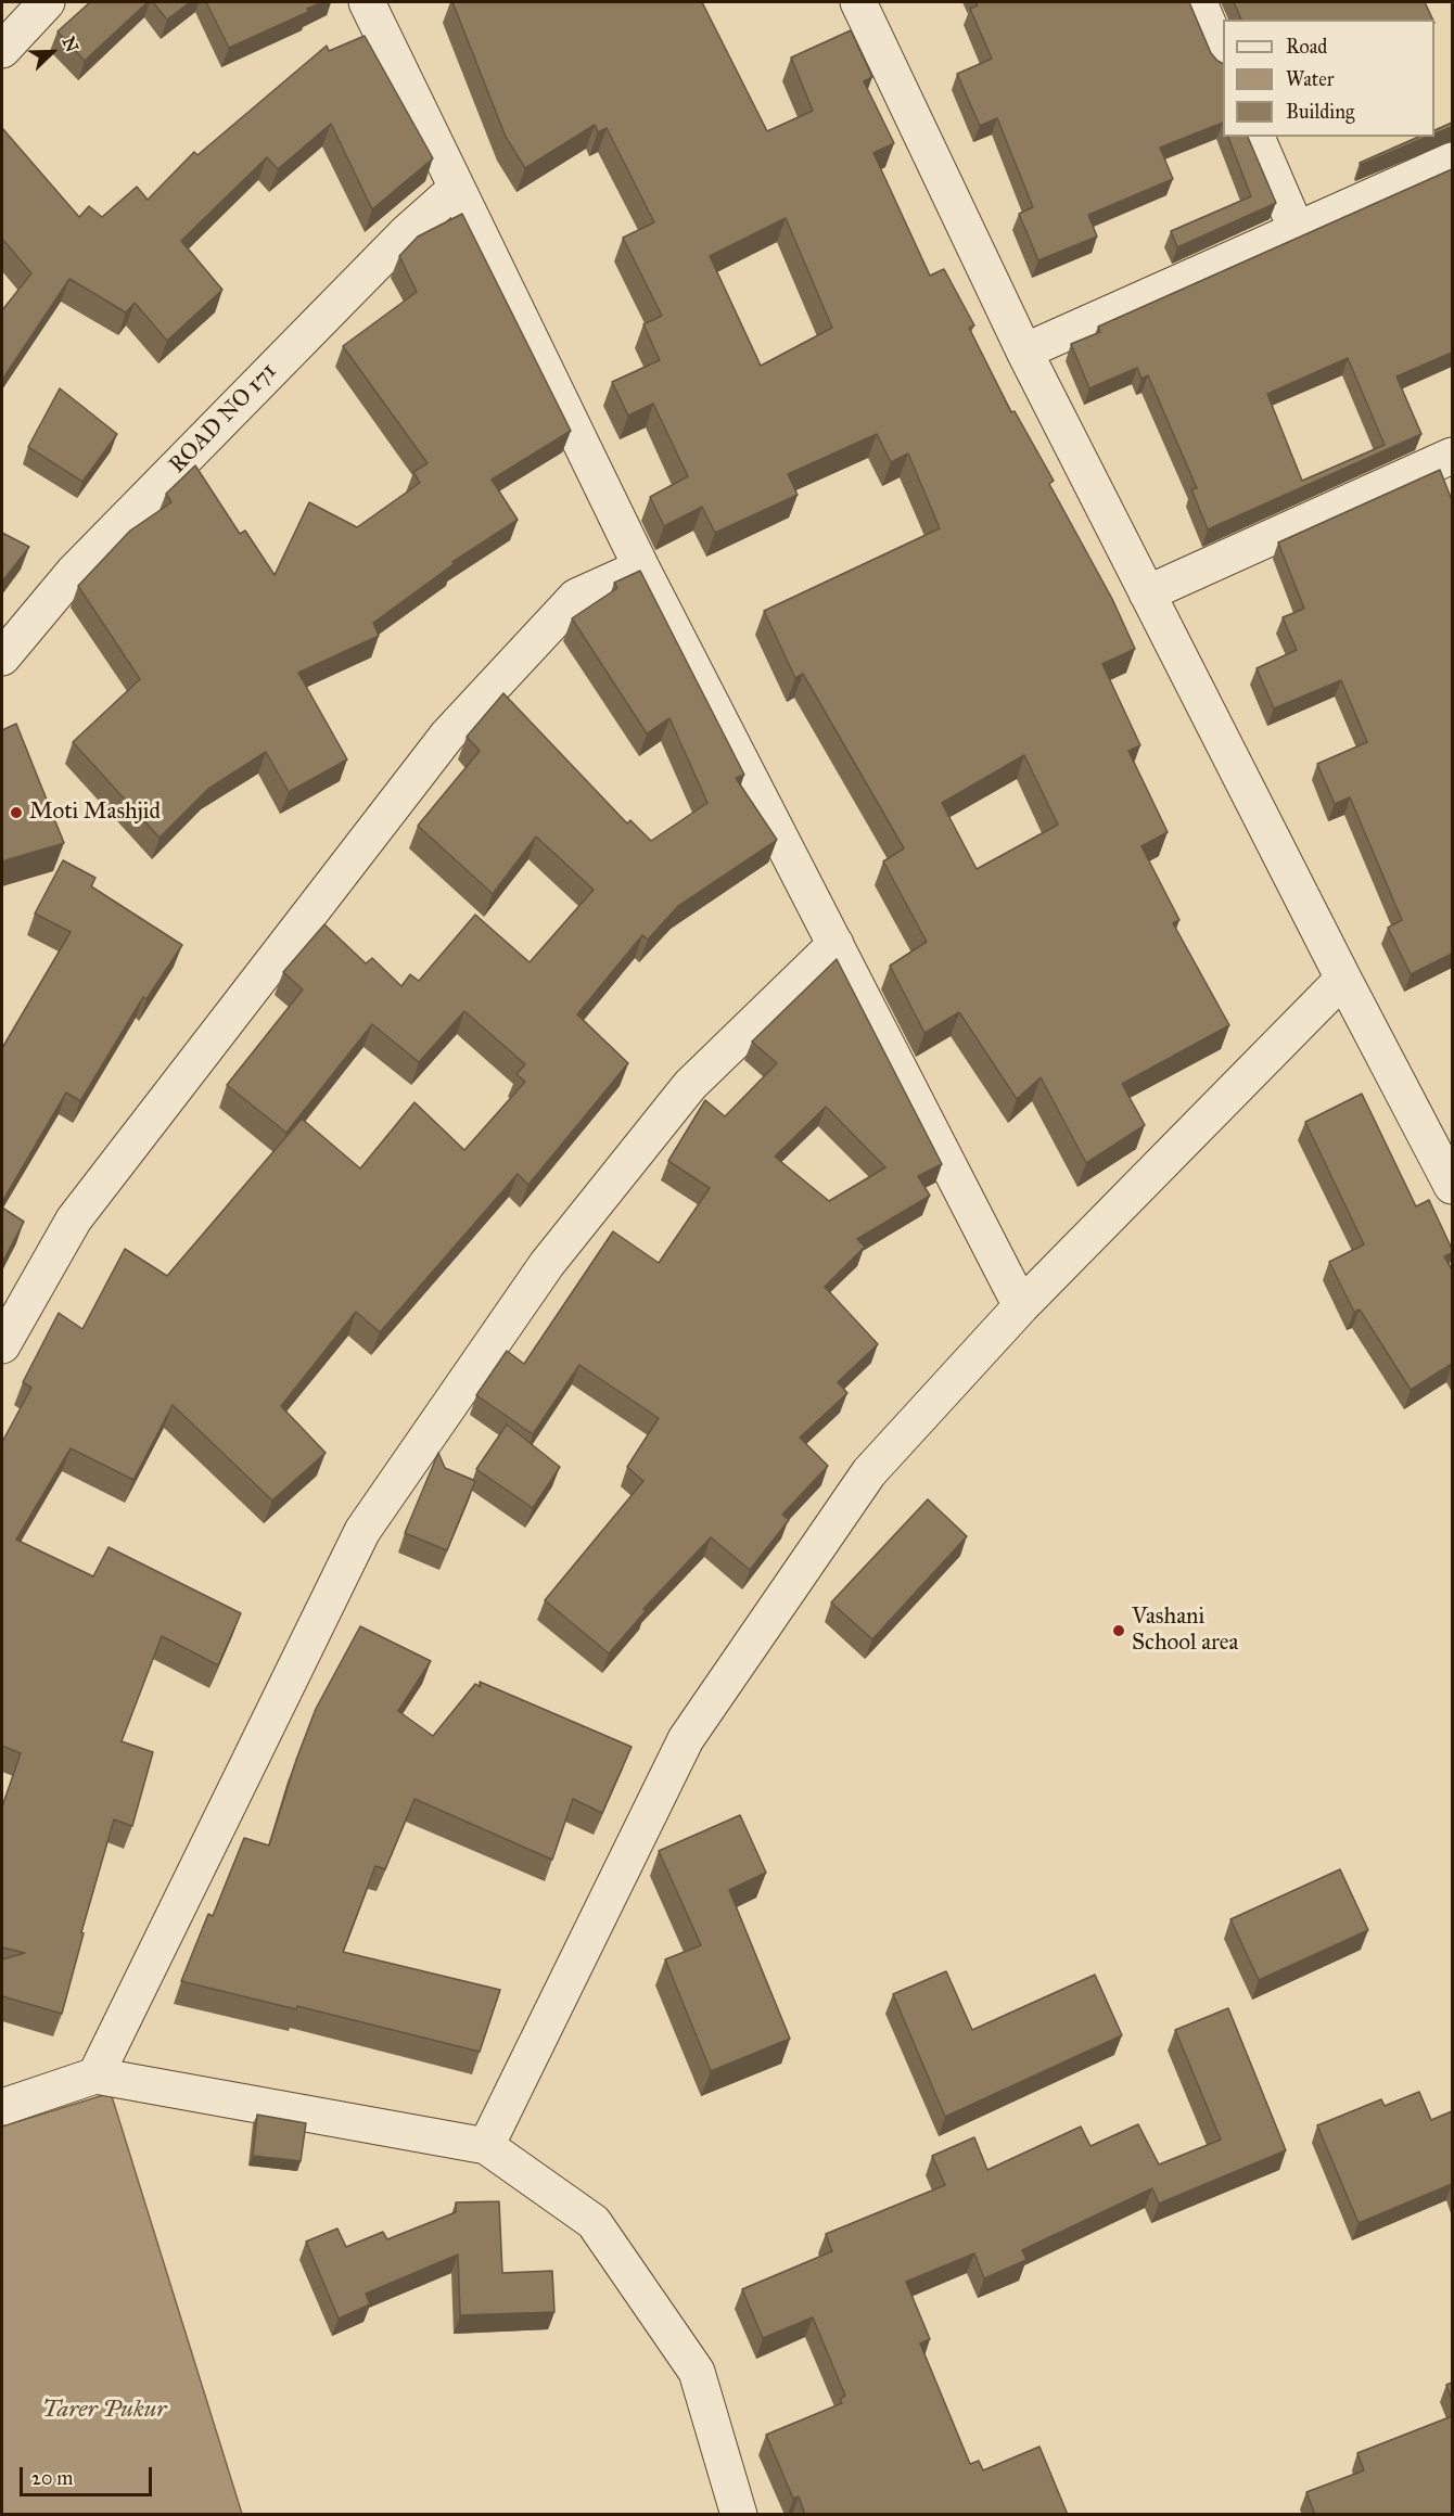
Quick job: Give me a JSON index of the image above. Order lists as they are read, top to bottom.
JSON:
{
  "streets": {
    "street": ["ROAD NO 171"]
  },
  "water": ["Tarer Pukur"],
  "places": ["Moti Mashjid", "Vashani School area"],
  "legend": ["Road", "Water", "Building"],
  "scale_bar": "20 m",
  "north": "top right"
}
